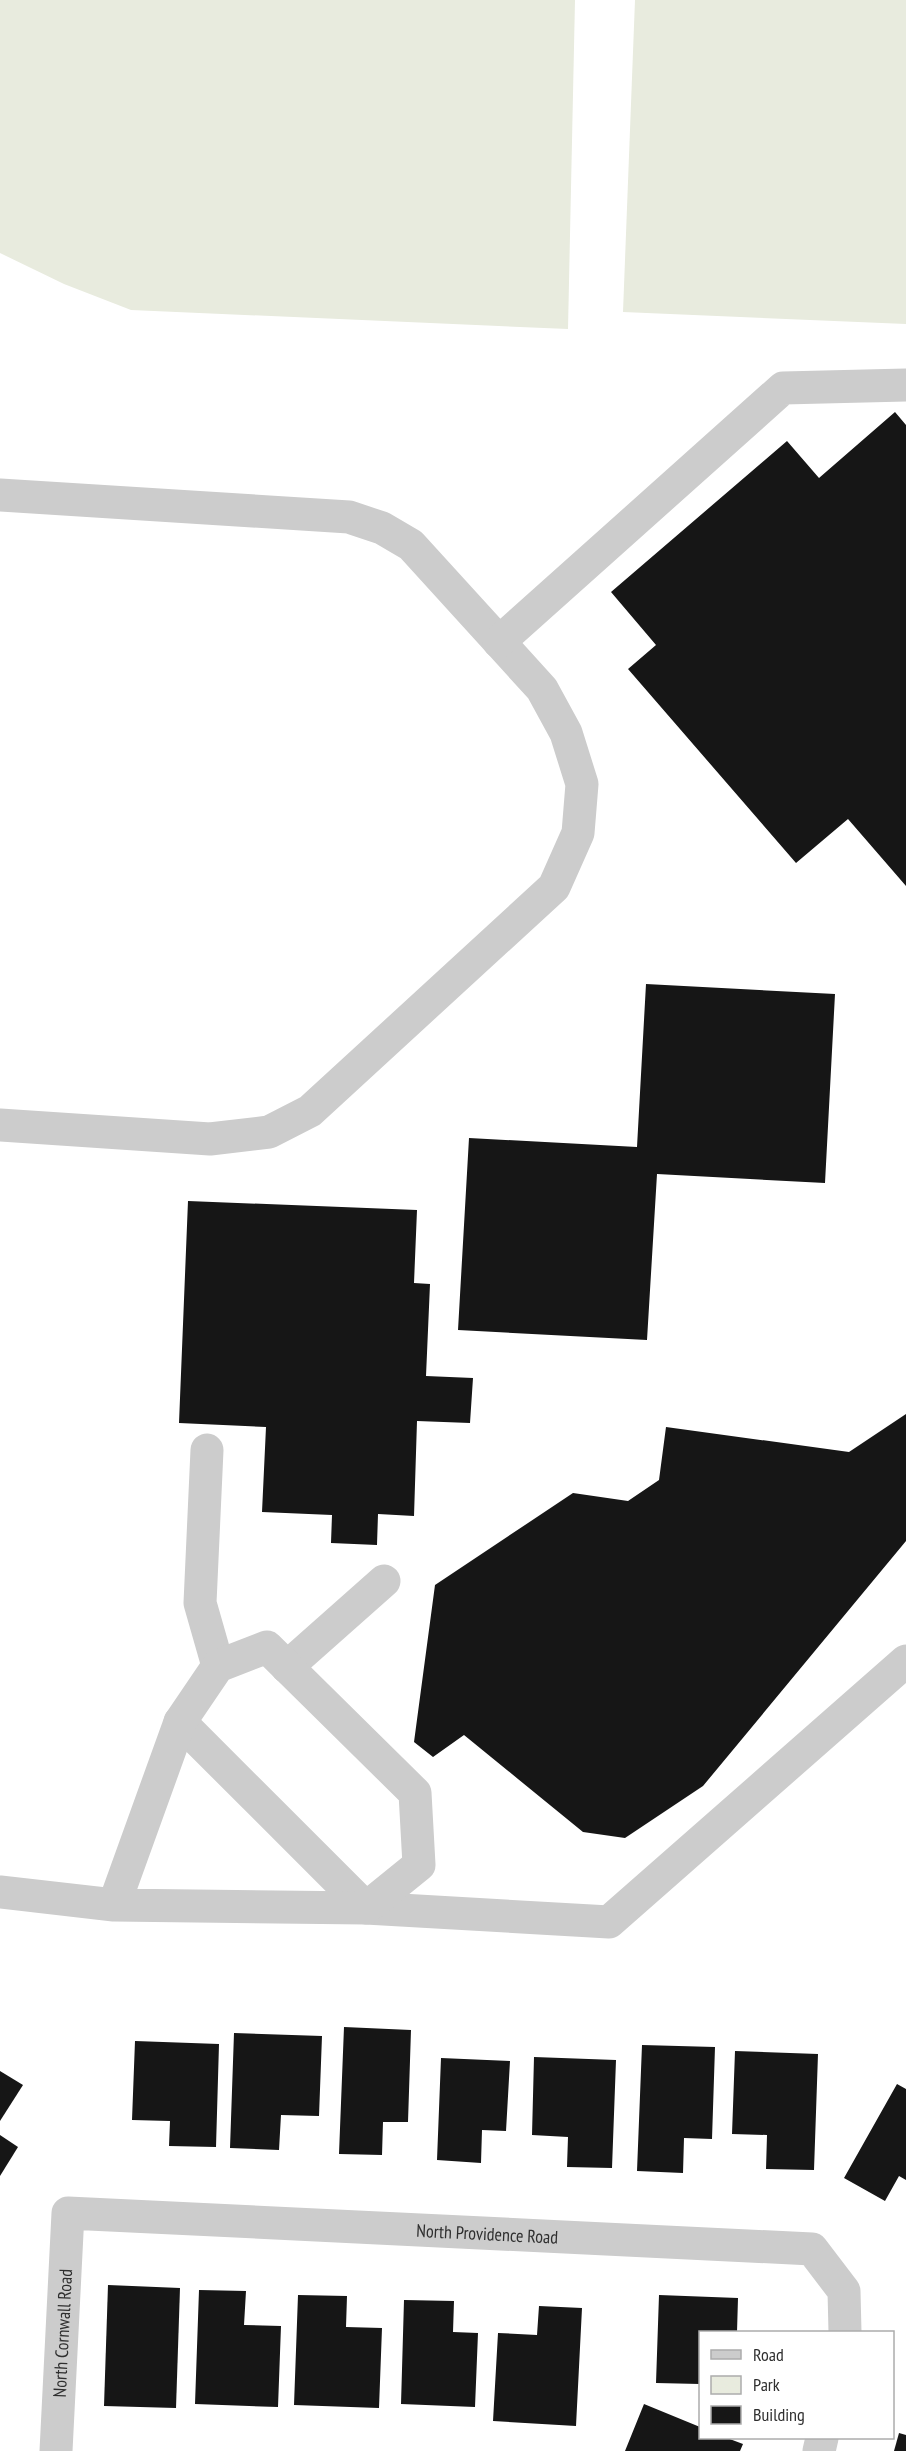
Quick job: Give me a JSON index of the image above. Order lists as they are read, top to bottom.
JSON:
{
  "streets": {
    "street": ["North Providence Road", "North Cornwall Road"]
  },
  "crossings": [
    ["North Providence Road", "North Cornwall Road"]
  ],
  "legend": ["Road", "Park", "Building"]
}
